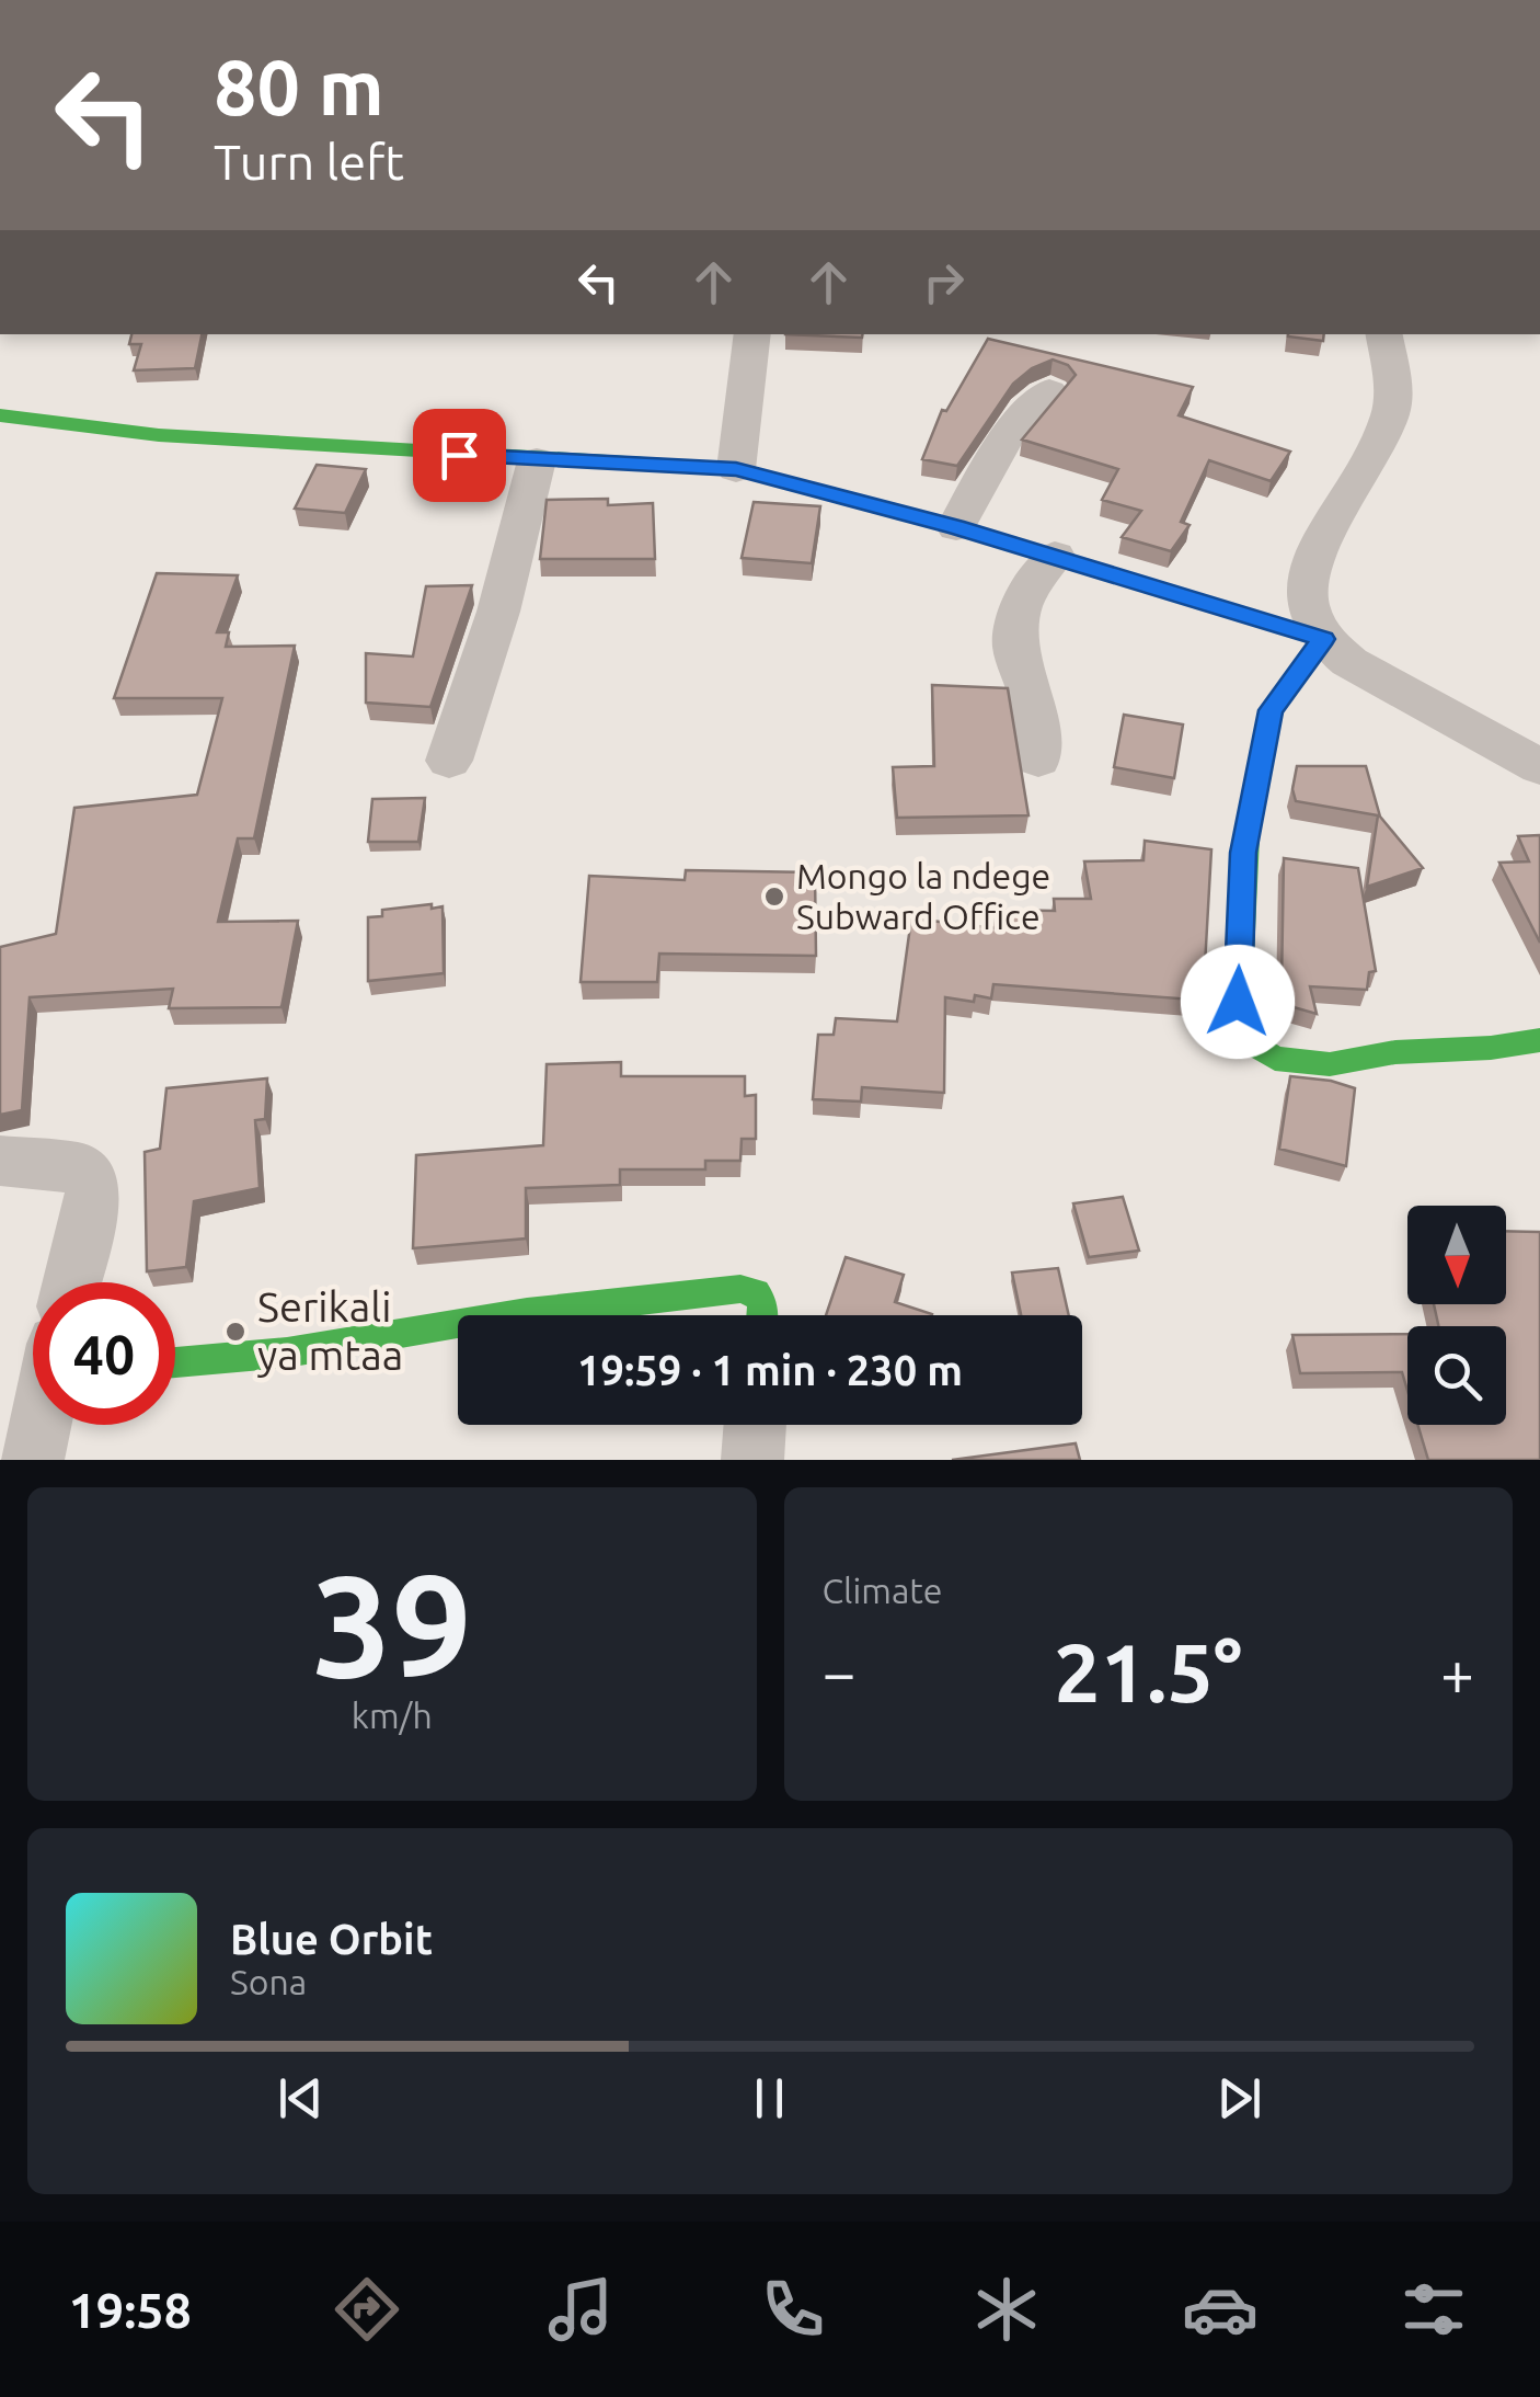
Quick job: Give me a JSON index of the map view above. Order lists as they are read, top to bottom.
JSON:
{
  "places": ["Mongo la ndege Subward Office", "Serikali ya mtaa"],
  "north": "bottom",
  "page": {
    "turn": ["80 m", "Turn left"],
    "limit": "40",
    "trip": "19:59 · 1 min · 230 m",
    "tile": [
      ["39", "km/h"],
      "Climate"
    ],
    "heat": ["−", "21.5°", "+"],
    "song": ["Blue Orbit", "Sona"],
    "tabs": "19:58"
  }
}
